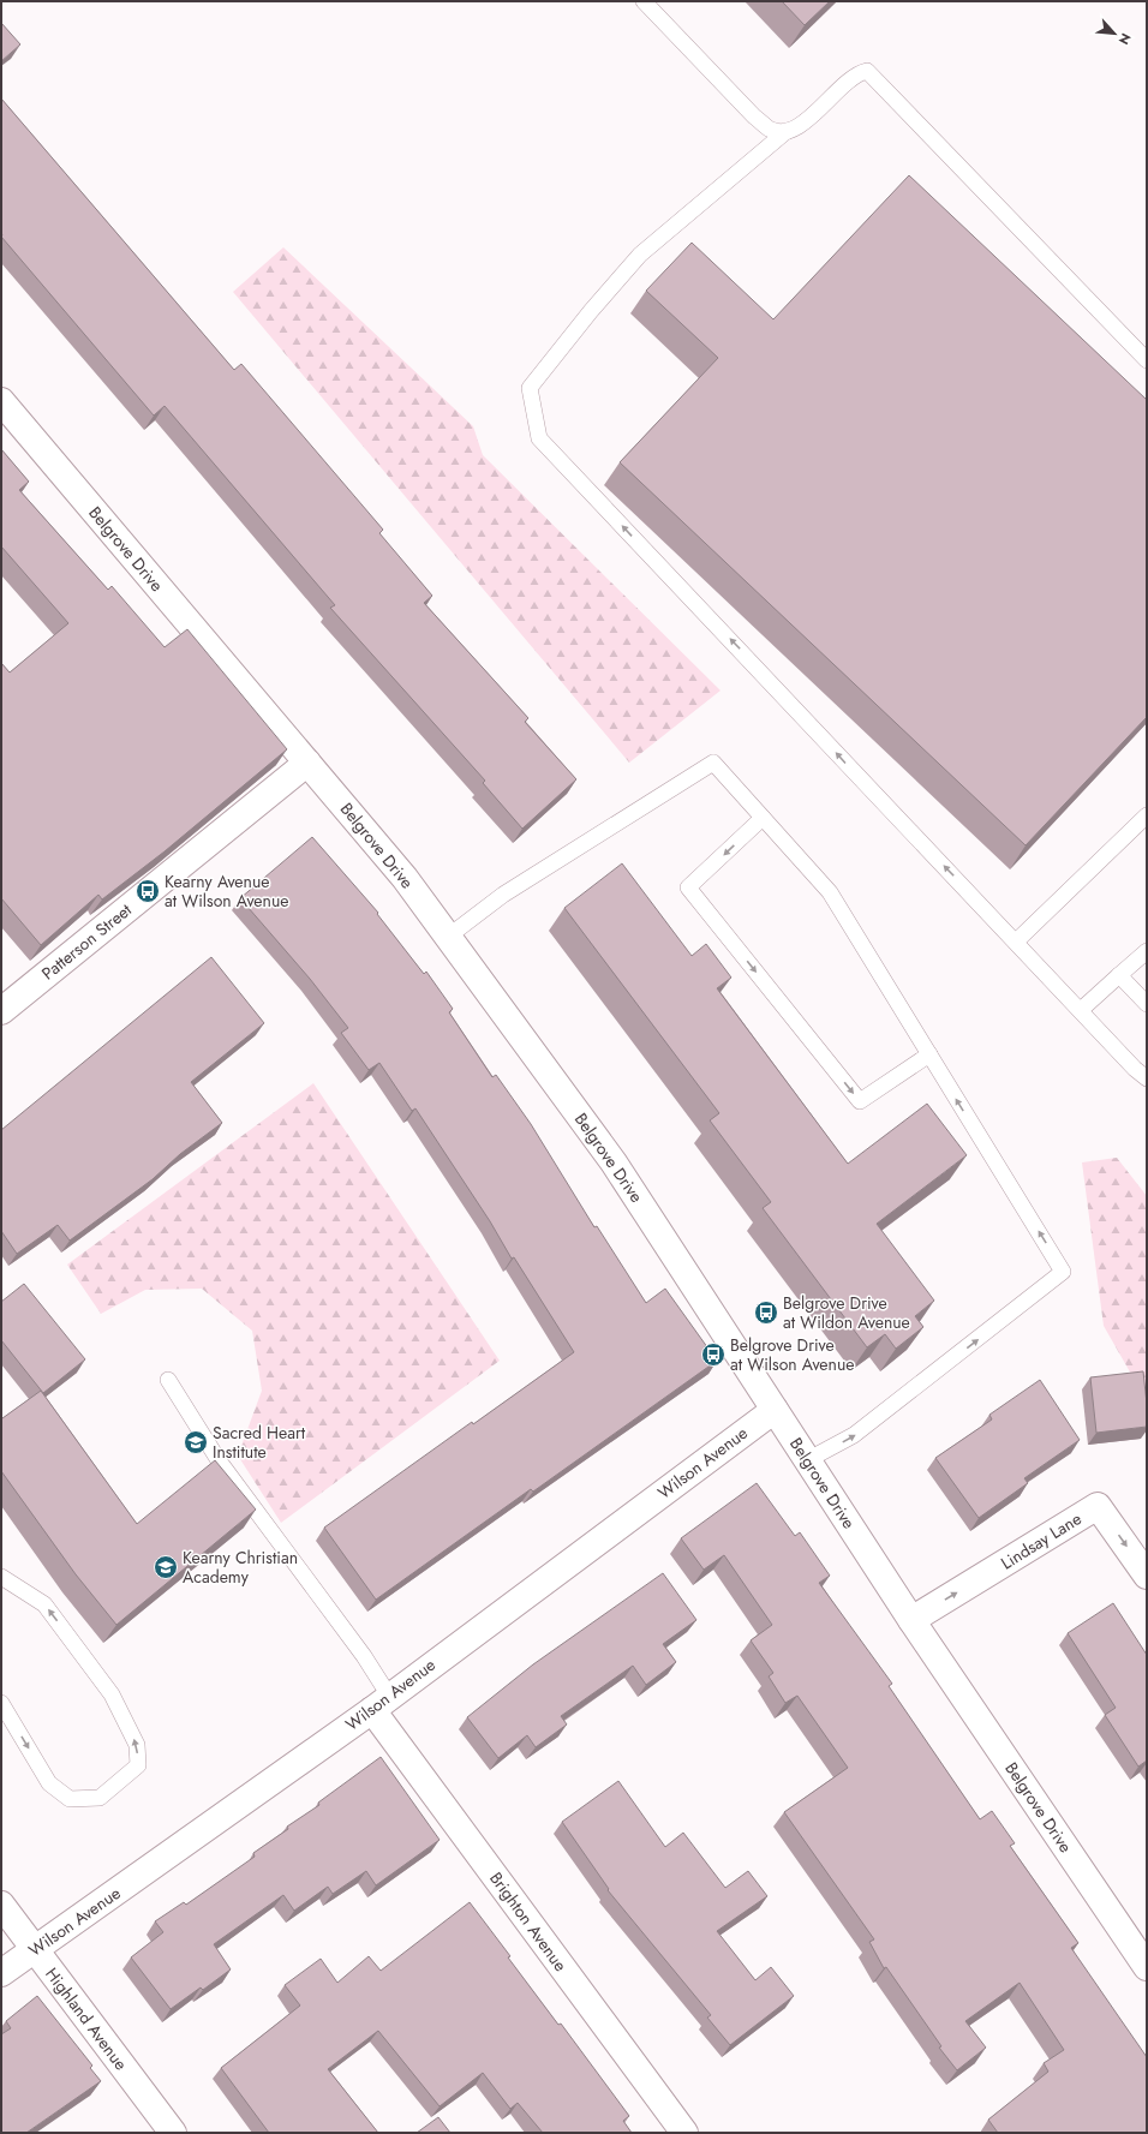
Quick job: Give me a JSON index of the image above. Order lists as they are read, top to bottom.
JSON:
{
  "streets": {
    "street": [
      "Belgrove Drive",
      "Patterson Street",
      "Wilson Avenue",
      "Lindsay Lane",
      "Brighton Avenue",
      "Highland Avenue"
    ]
  },
  "crossings": [
    ["Belgrove Drive", "Patterson Street"],
    ["Belgrove Drive", "Wilson Avenue"],
    ["Belgrove Drive", "Lindsay Lane"],
    ["Wilson Avenue", "Brighton Avenue"],
    ["Wilson Avenue", "Highland Avenue"]
  ],
  "places": {
    "bus stop": ["Kearny Avenue at Wilson Avenue", "Belgrove Drive at Wildon Avenue", "Belgrove Drive at Wilson Avenue"],
    "school or university": ["Sacred Heart Institute", "Kearny Christian Academy"]
  },
  "north": "bottom right"
}
